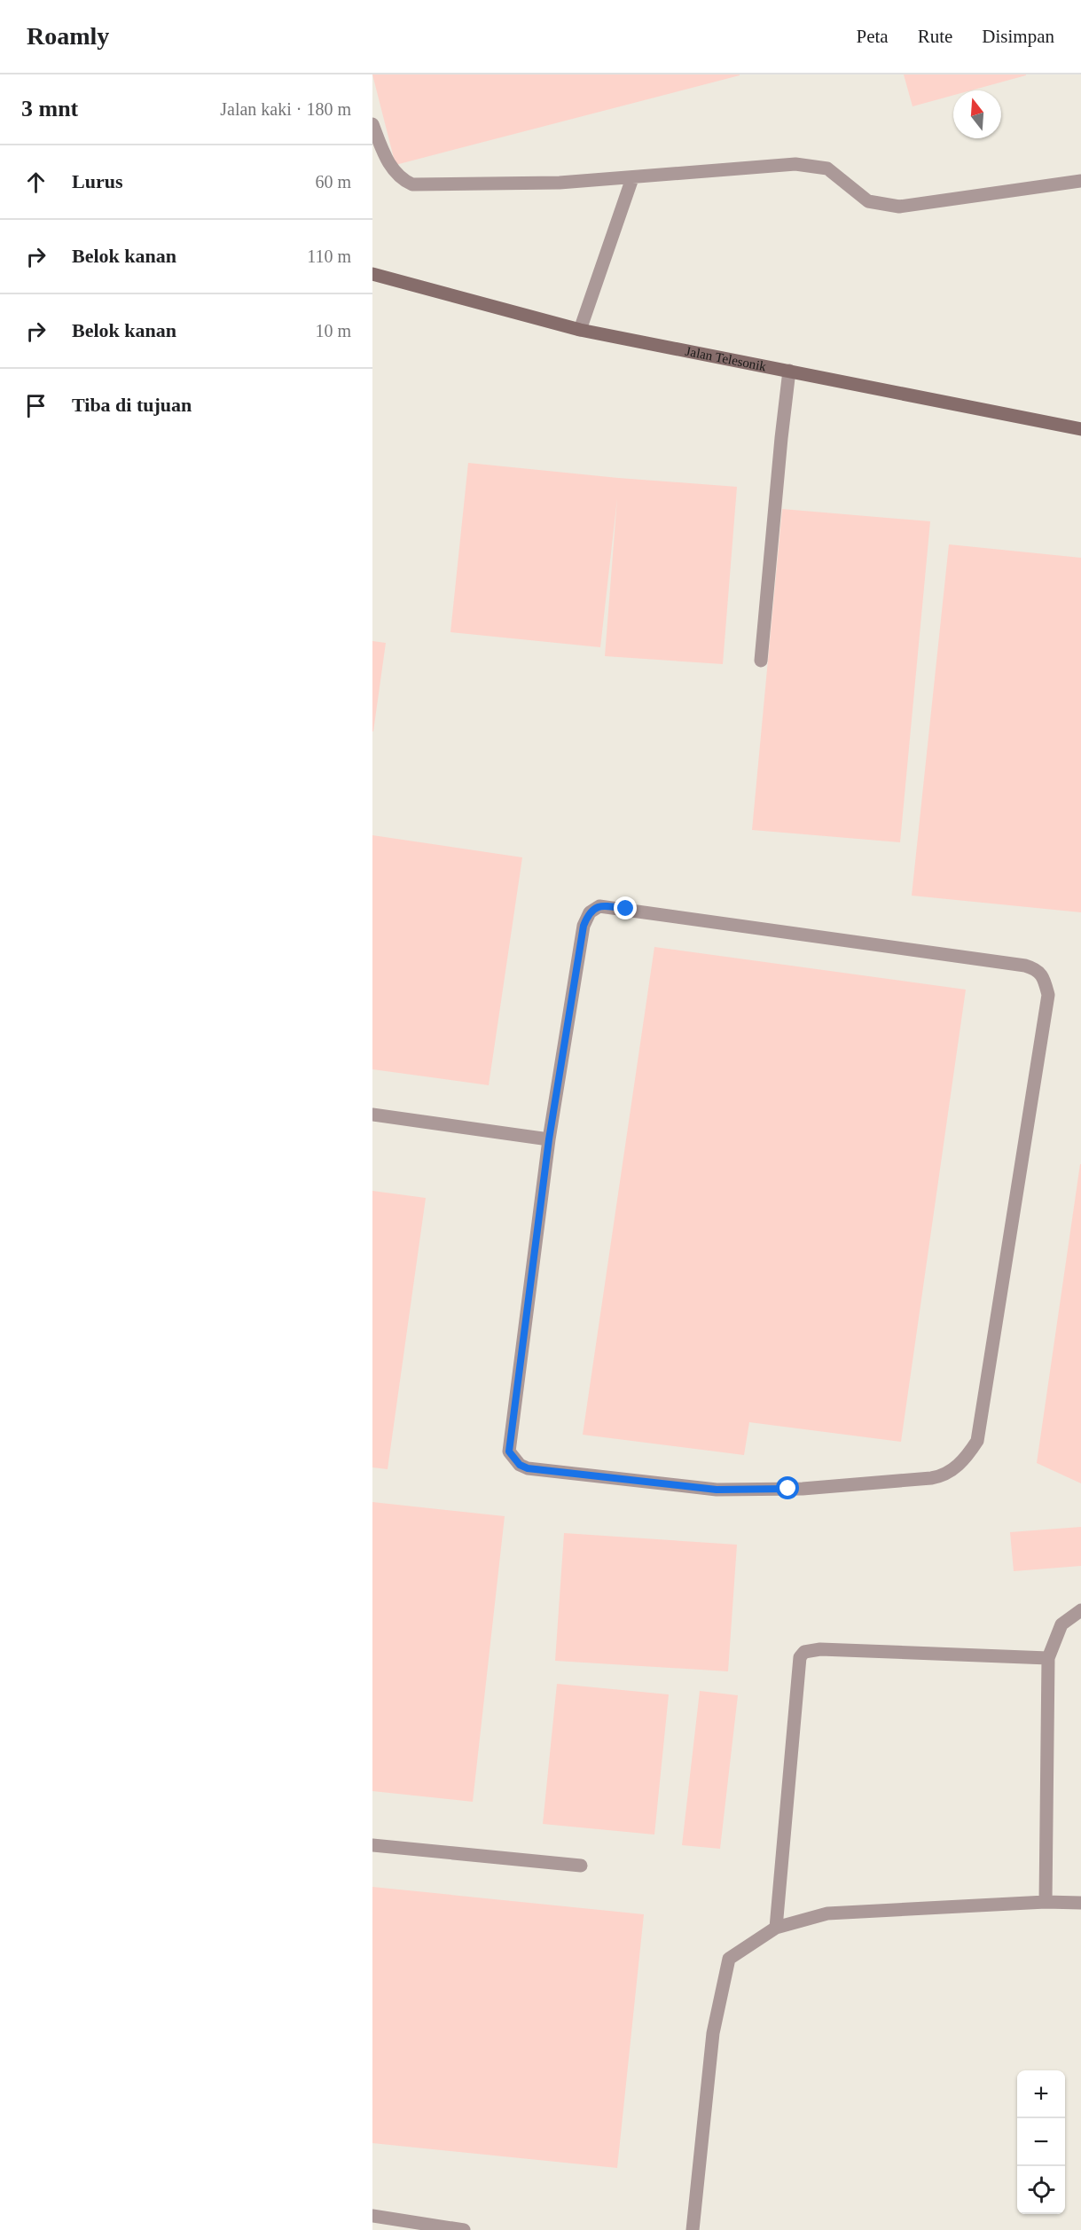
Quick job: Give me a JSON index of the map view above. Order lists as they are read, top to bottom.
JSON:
{
  "streets": {
    "street": ["Jalan Telesonik"]
  },
  "north": "top",
  "page": {
    "header": "Roamly",
    "nav": ["Peta", "Rute", "Disimpan"],
    "heading": ["3 mnt", "Jalan kaki · 180 m"],
    "list": [
      ["Lurus", "60 m"],
      ["Belok kanan", "110 m"],
      ["Belok kanan", "10 m"],
      "Tiba di tujuan"
    ],
    "map_buttons": ["+", "−"]
  }
}
